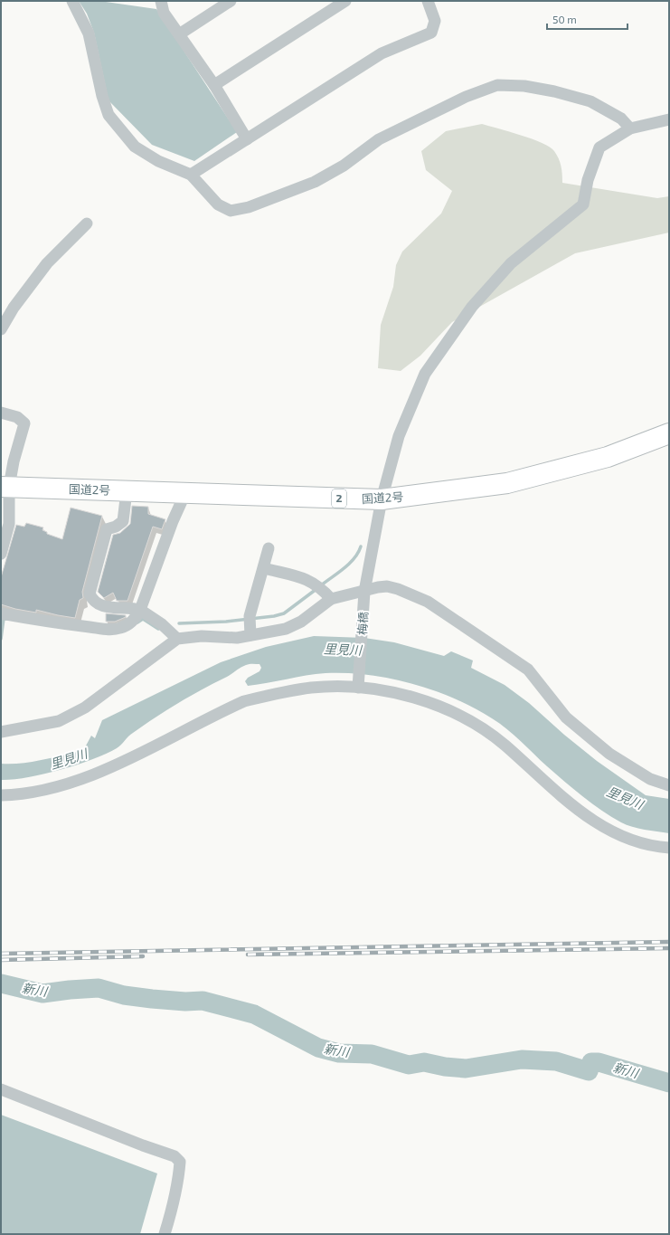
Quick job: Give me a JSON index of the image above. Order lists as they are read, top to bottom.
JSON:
{
  "streets": {
    "highway": ["国道2号", "2"],
    "street": ["梅橋"]
  },
  "crossings": [
    ["国道2号", "梅橋"]
  ],
  "water": ["里見川", "新川"],
  "scale_bar": "50 m"
}
